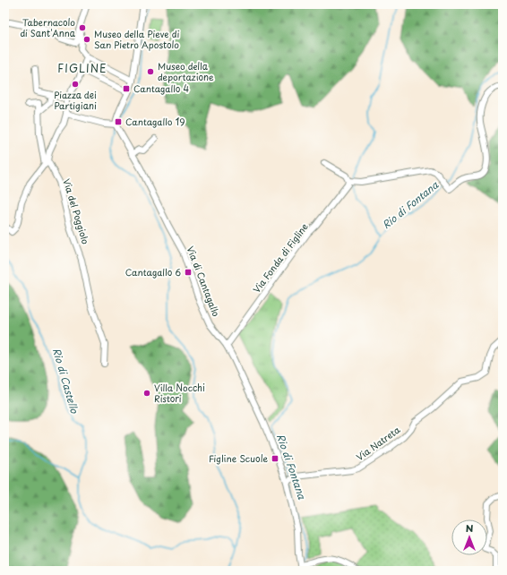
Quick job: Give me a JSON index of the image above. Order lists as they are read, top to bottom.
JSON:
{
  "streets": {
    "street": [
      "Via del Poggiolo",
      "Via Fonda di Figline",
      "Via di Cantagallo",
      "Via Natreta"
    ]
  },
  "crossings": [
    ["Via Fonda di Figline", "Via di Cantagallo"],
    ["Via di Cantagallo", "Via Natreta"]
  ],
  "districts": ["FIGLINE"],
  "water": ["Rio di Fontana", "Rio di Castello"],
  "places": {
    "other": [
      "Tabernacolo di Sant'Anna",
      "Museo della Pieve di San Pietro Apostolo",
      "Museo della deportazione",
      "Piazza dei Partigiani",
      "Villa Nocchi Ristori"
    ],
    "transit": [
      "Cantagallo 4",
      "Cantagallo 19",
      "Cantagallo 6",
      "Figline Scuole"
    ]
  },
  "north": "top"
}
